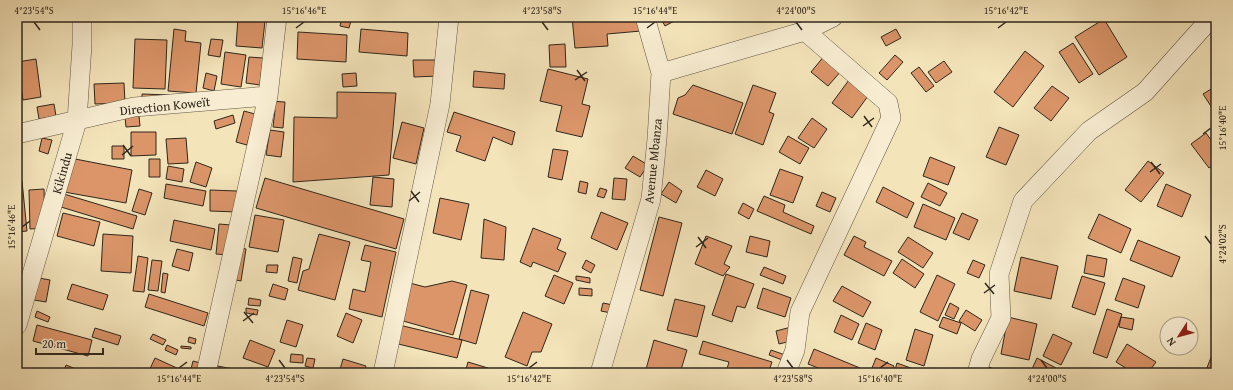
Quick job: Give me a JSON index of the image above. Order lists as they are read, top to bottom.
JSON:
{
  "streets": {
    "street": ["Direction Koweït", "Avenue Mbanza", "Kikindu"]
  },
  "crossings": [
    ["Direction Koweït", "Kikindu"]
  ],
  "scale_bar": "20 m",
  "north": "bottom left",
  "coordinates": [
    "4°23'54\"S",
    "15°16'46\"E",
    "4°23'58\"S",
    "15°16'44\"E",
    "4°24'00\"S",
    "15°16'42\"E",
    "15°16'40\"E",
    "4°24'02\"S"
  ]
}
